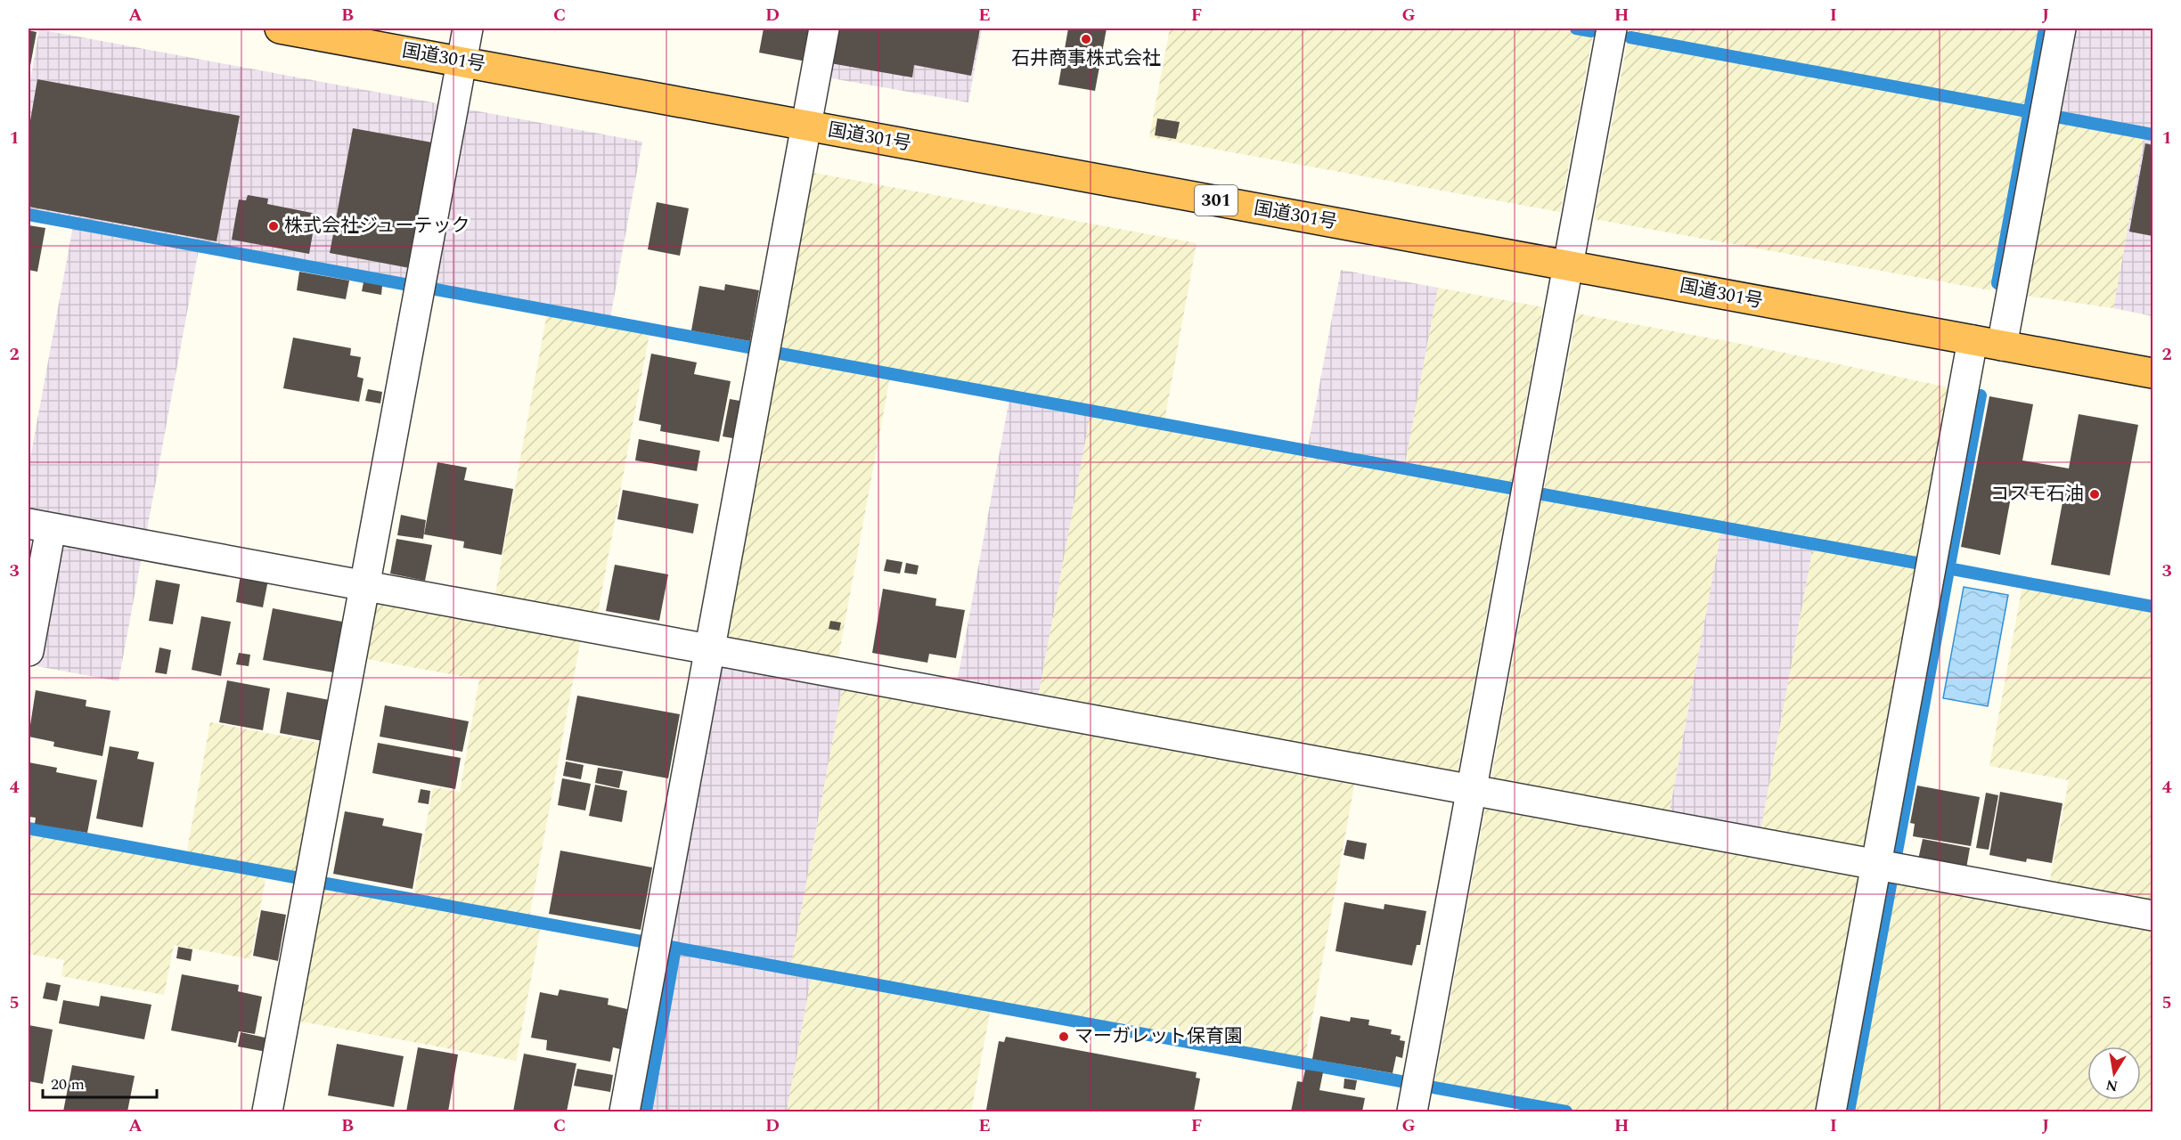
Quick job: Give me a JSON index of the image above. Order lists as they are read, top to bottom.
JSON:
{
  "streets": {
    "highway": ["国道301号", "301"]
  },
  "places": [
    "石井商事株式会社",
    "株式会社ジューテック",
    "コスモ石油",
    "マーガレット保育園"
  ],
  "scale_bar": "20 m",
  "north": "bottom",
  "grid": {
    "columns": [
      "A",
      "B",
      "C",
      "D",
      "E",
      "F",
      "G",
      "H",
      "I",
      "J"
    ],
    "rows": [
      "1",
      "2",
      "3",
      "4",
      "5"
    ]
  }
}
